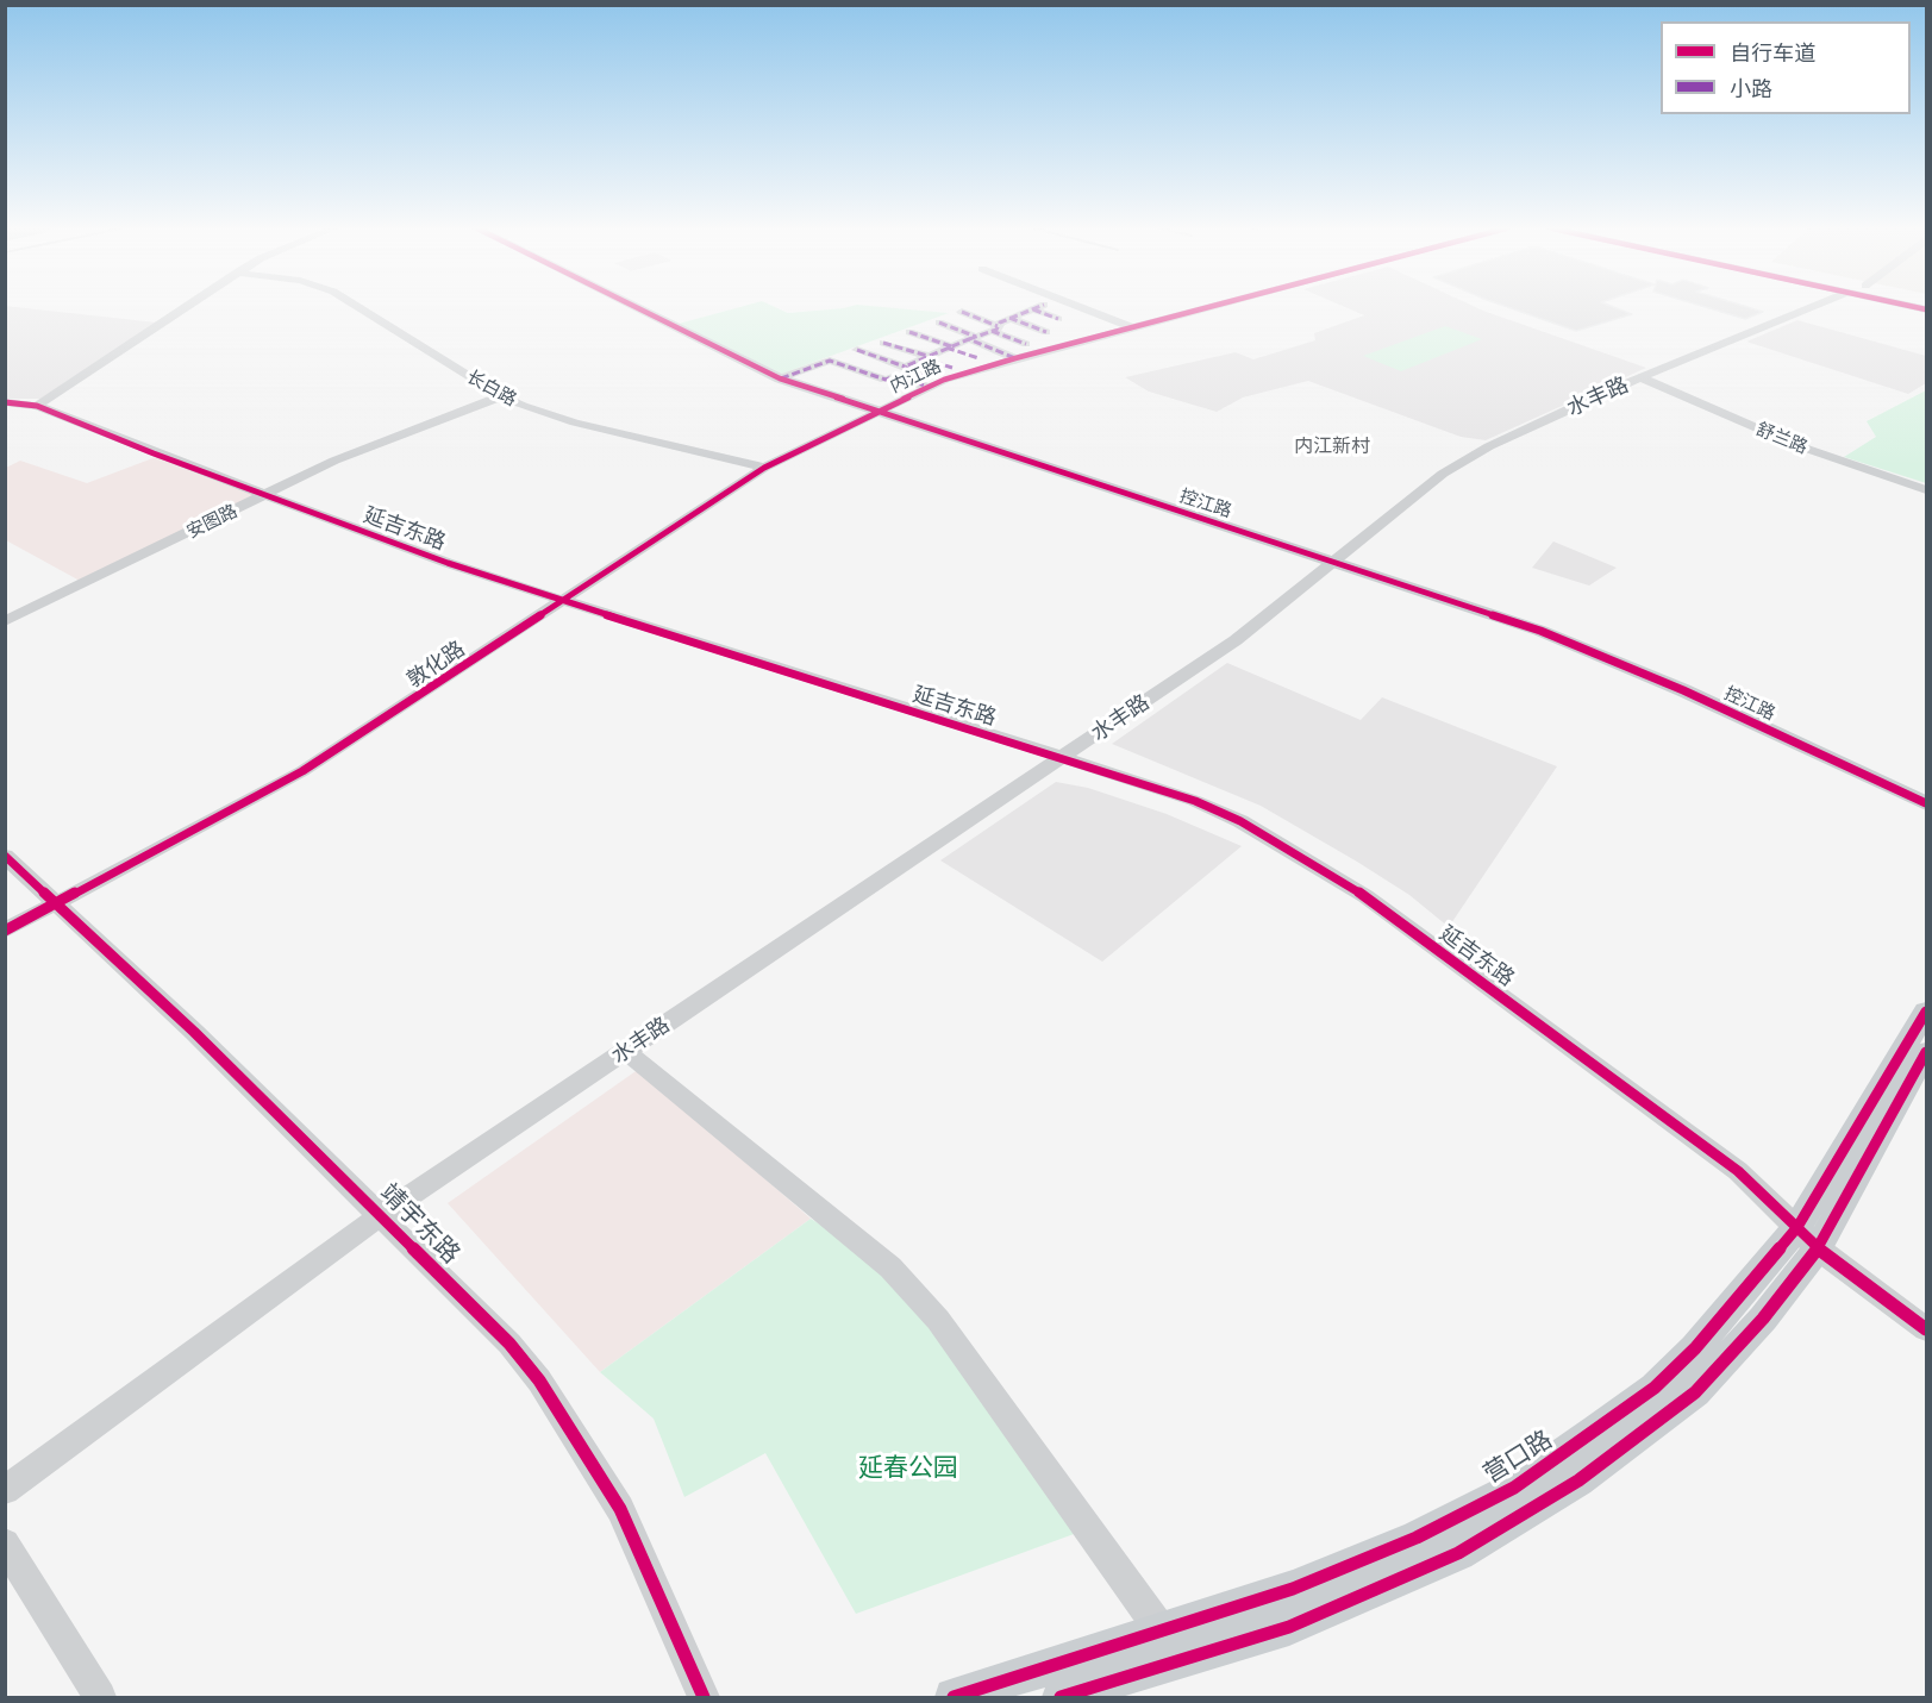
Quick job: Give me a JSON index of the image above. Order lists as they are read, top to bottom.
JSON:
{
  "streets": {
    "main road": ["控江路", "营口路"],
    "street": [
      "内江路",
      "长白路",
      "水丰路",
      "舒兰路",
      "安图路",
      "延吉东路",
      "敦化路",
      "靖宇东路"
    ]
  },
  "crossings": [
    ["内江路", "控江路"],
    ["内江路", "敦化路"],
    ["长白路", "安图路"],
    ["长白路", "敦化路"],
    ["水丰路", "舒兰路"],
    ["水丰路", "控江路"],
    ["水丰路", "延吉东路"],
    ["水丰路", "靖宇东路"],
    ["控江路", "敦化路"],
    ["安图路", "延吉东路"],
    ["延吉东路", "敦化路"],
    ["延吉东路", "营口路"],
    ["敦化路", "靖宇东路"]
  ],
  "districts": ["内江新村"],
  "parks": ["延春公园"],
  "legend": ["自行车道", "小路"]
}
